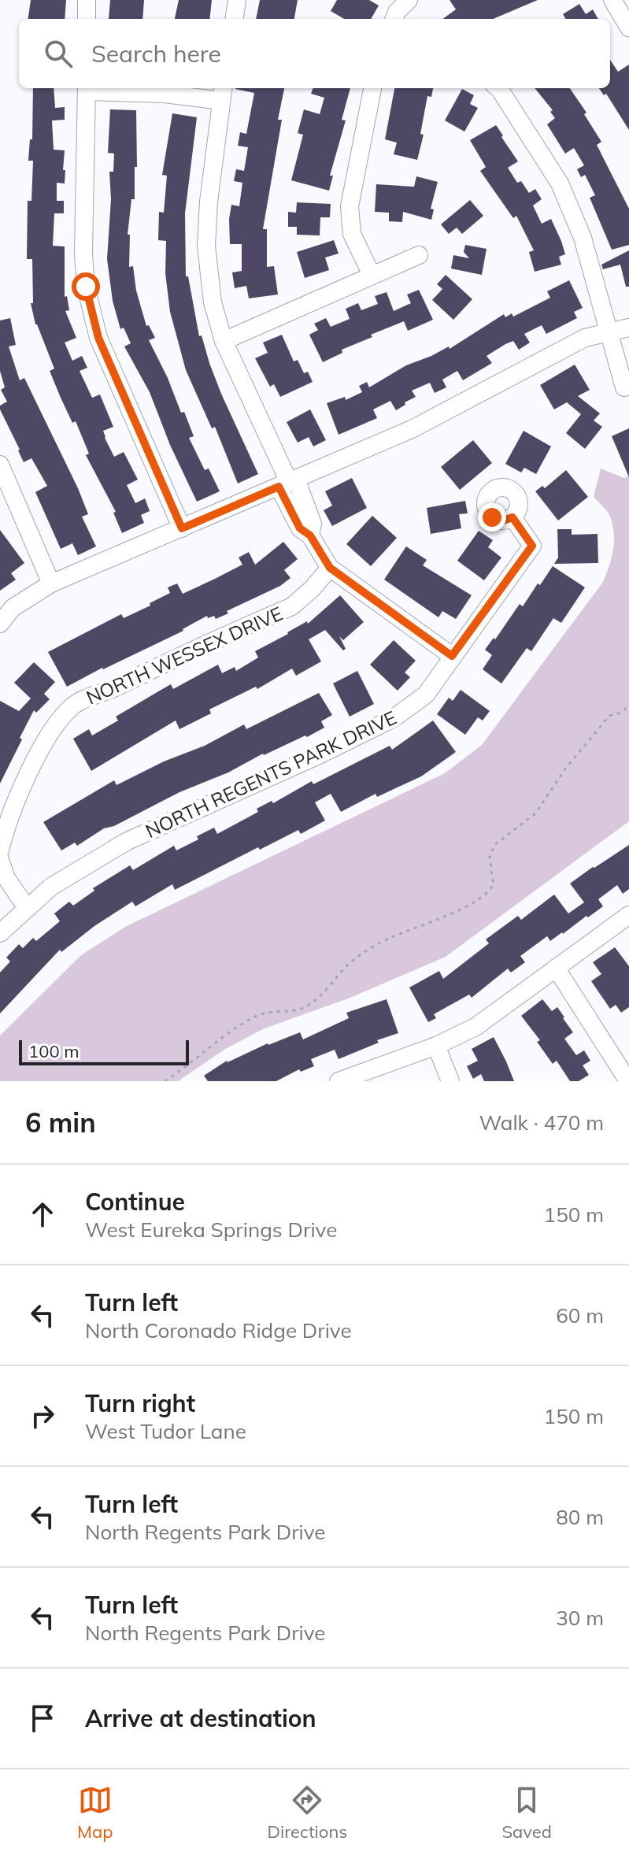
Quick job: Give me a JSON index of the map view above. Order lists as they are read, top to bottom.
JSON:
{
  "streets": {
    "street": ["NORTH WESSEX DRIVE", "NORTH REGENTS PARK DRIVE"]
  },
  "scale_bar": "100 m",
  "page": {
    "search": "Search here",
    "scale": "100 m",
    "heading": ["6 min", "Walk · 470 m"],
    "list": [
      ["Continue", "West Eureka Springs Drive", "150 m"],
      ["Turn left", "North Coronado Ridge Drive", "60 m"],
      ["Turn right", "West Tudor Lane", "150 m"],
      ["Turn left", "North Regents Park Drive", "80 m"],
      ["Turn left", "North Regents Park Drive", "30 m"],
      "Arrive at destination"
    ],
    "nav": ["Map", "Directions", "Saved"]
  }
}
